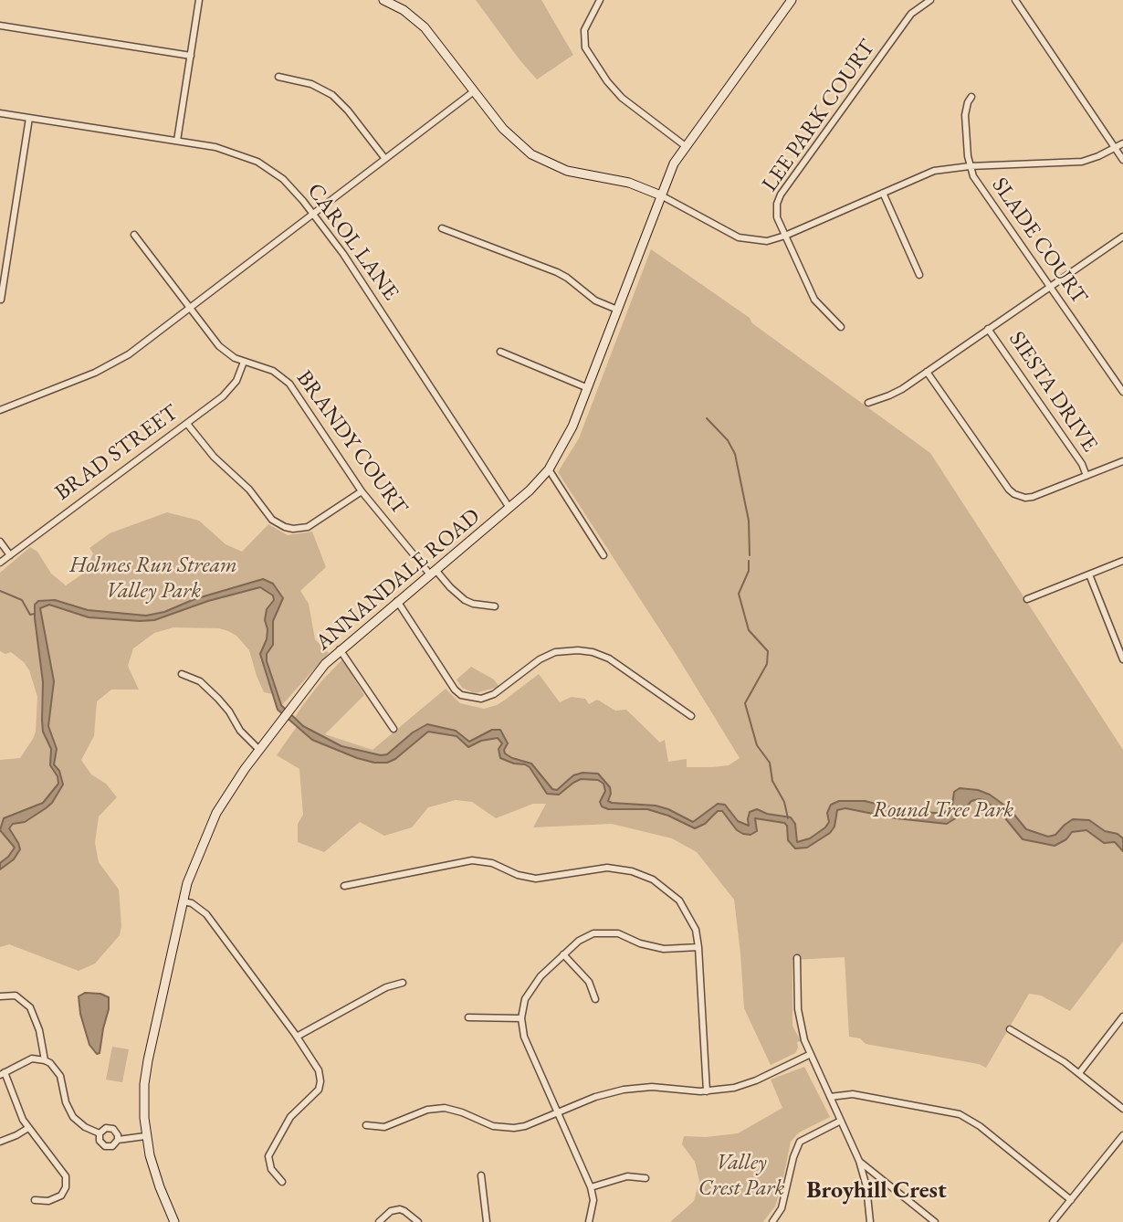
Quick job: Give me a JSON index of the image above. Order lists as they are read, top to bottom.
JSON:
{
  "streets": {
    "main road": ["ANNANDALE ROAD"],
    "street": [
      "LEE PARK COURT",
      "SLADE COURT",
      "CAROL LANE",
      "SIESTA DRIVE",
      "BRANDY COURT",
      "BRAD STREET"
    ]
  },
  "crossings": [
    ["CAROL LANE", "ANNANDALE ROAD"],
    ["BRANDY COURT", "BRAD STREET"],
    ["BRANDY COURT", "ANNANDALE ROAD"]
  ],
  "districts": ["Broyhill Crest"],
  "parks": ["Holmes Run Stream Valley Park", "Round Tree Park", "Valley Crest Park"]
}
